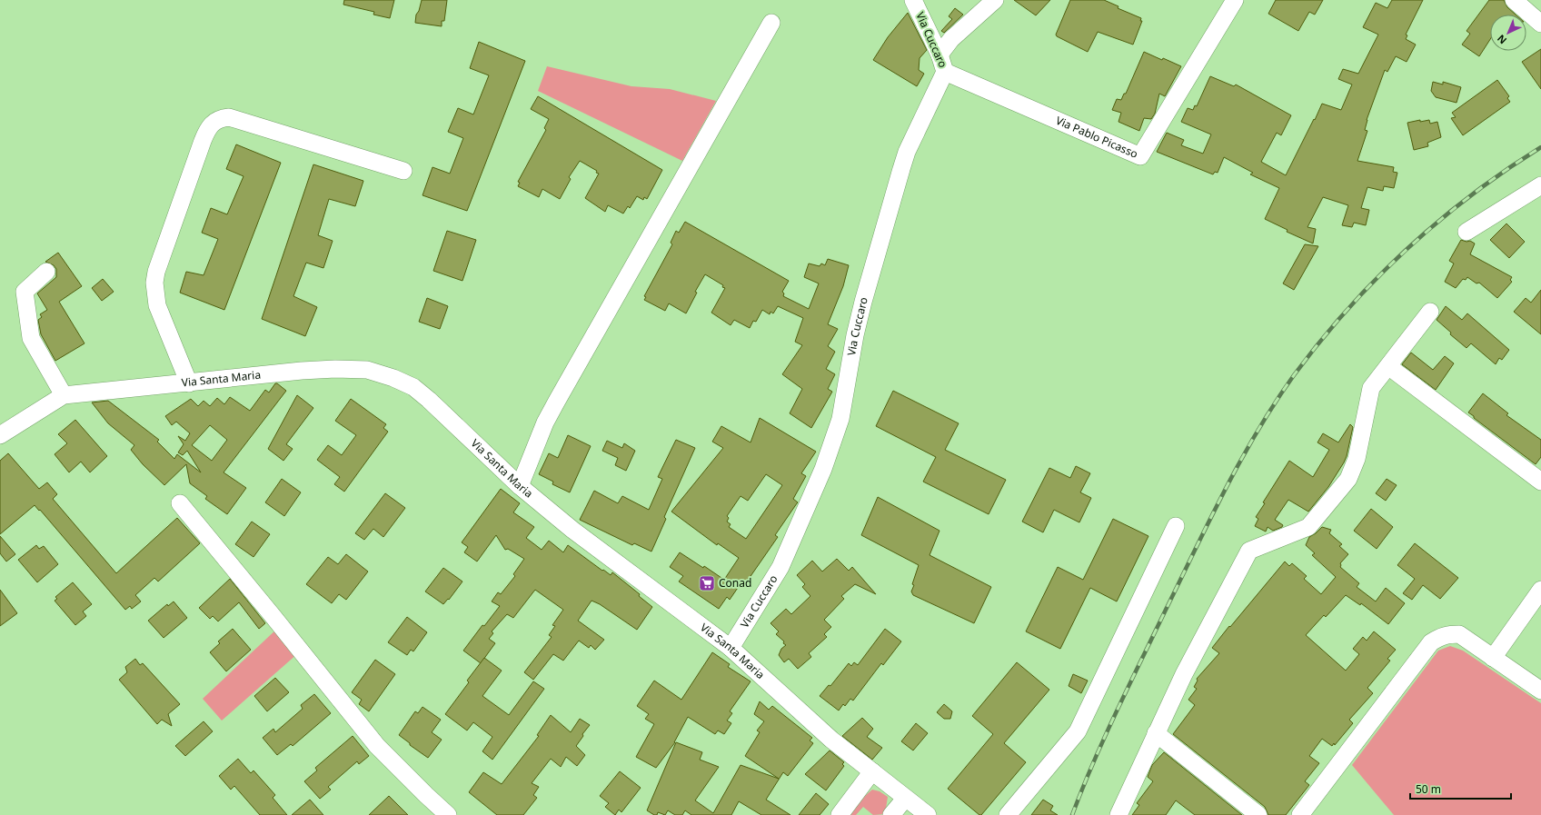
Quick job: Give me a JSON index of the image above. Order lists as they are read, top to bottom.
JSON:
{
  "streets": {
    "street": ["Via Cuccaro", "Via Pablo Picasso", "Via Santa Maria"]
  },
  "crossings": [
    ["Via Cuccaro", "Via Pablo Picasso"],
    ["Via Cuccaro", "Via Santa Maria"]
  ],
  "places": {
    "supermarket": ["Conad"]
  },
  "scale_bar": "50 m",
  "north": "bottom left"
}
